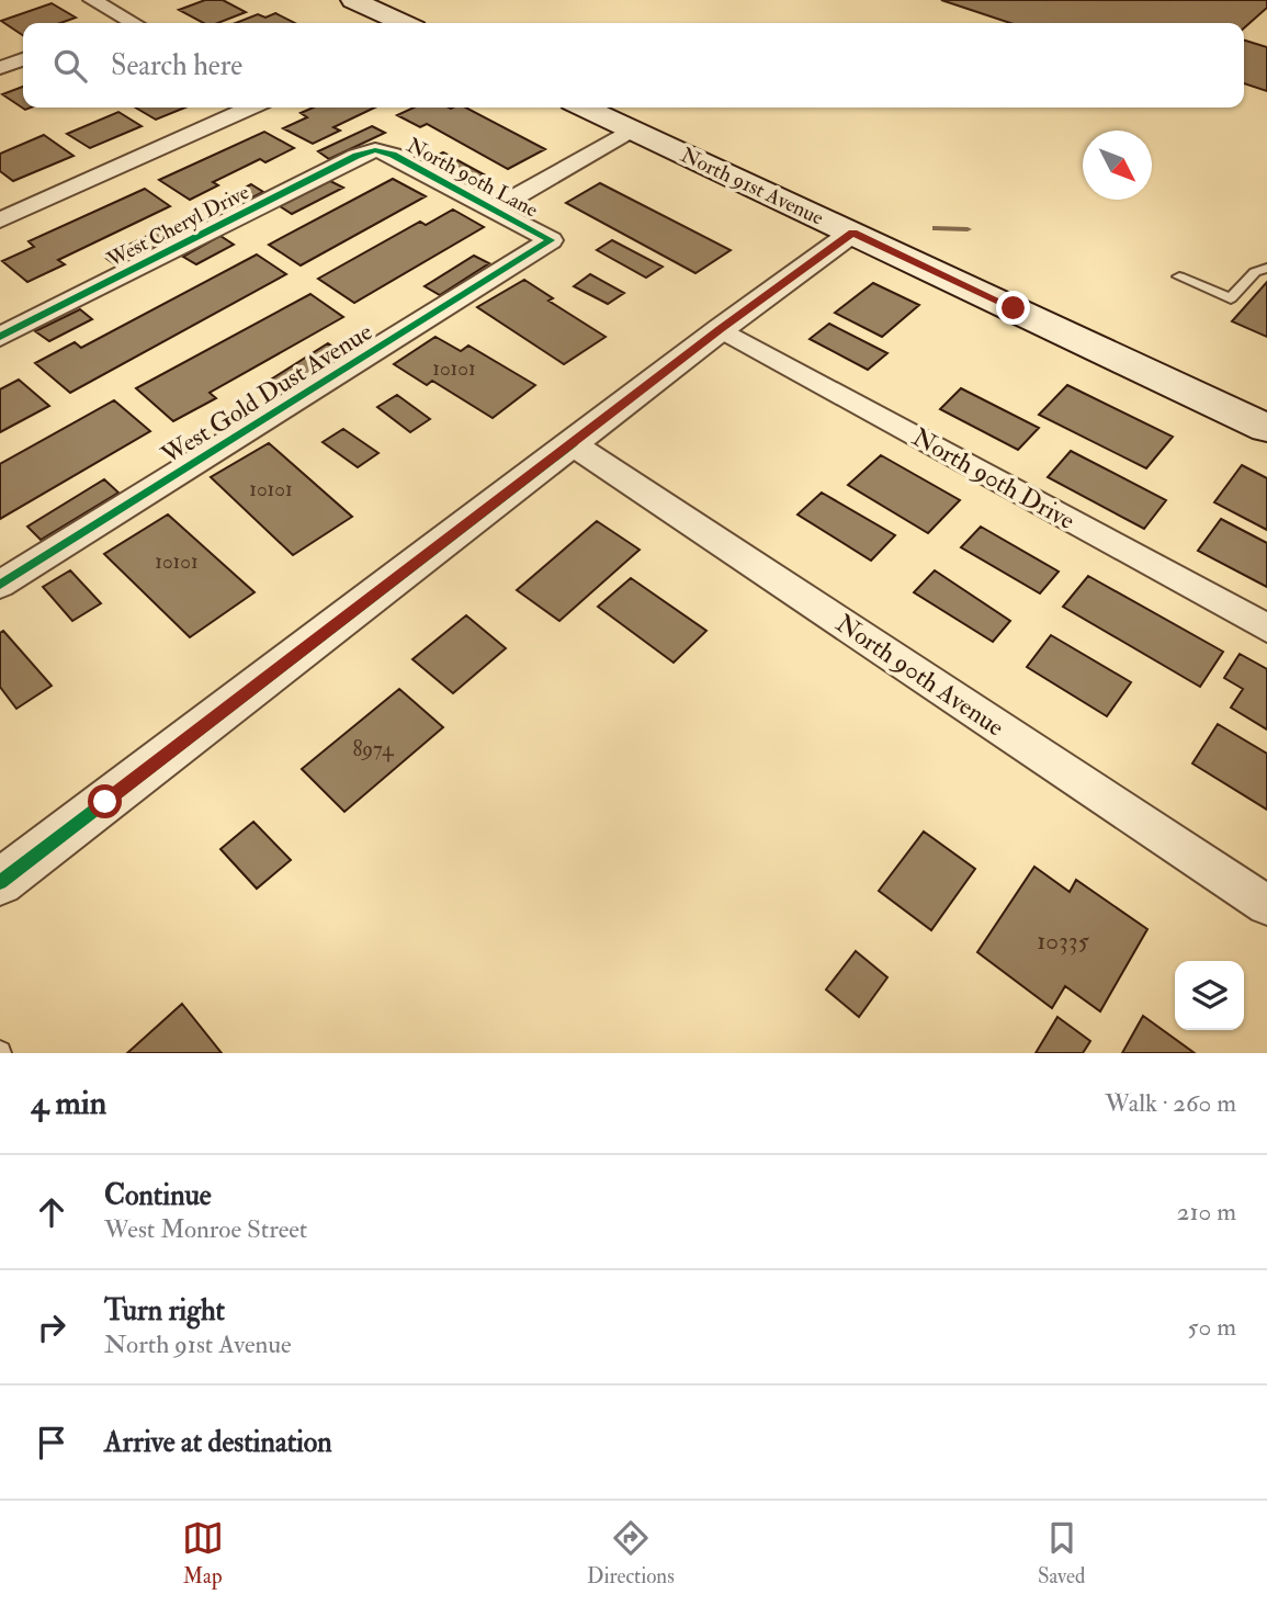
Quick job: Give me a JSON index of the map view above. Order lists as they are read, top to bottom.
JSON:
{
  "streets": {
    "main road": ["North 91st Avenue"],
    "street": [
      "North 90th Lane",
      "West Cheryl Drive",
      "West Gold Dust Avenue",
      "North 90th Drive",
      "North 90th Avenue"
    ]
  },
  "crossings": [
    ["North 90th Lane", "West Cheryl Drive"],
    ["North 90th Lane", "West Gold Dust Avenue"]
  ],
  "house_numbers": [
    "10101",
    "10101",
    "10101",
    "8974",
    "10335"
  ],
  "north": "bottom right",
  "page": {
    "search": "Search here",
    "heading": ["4 min", "Walk · 260 m"],
    "list": [
      ["Continue", "West Monroe Street", "210 m"],
      ["Turn right", "North 91st Avenue", "50 m"],
      "Arrive at destination"
    ],
    "nav": ["Map", "Directions", "Saved"]
  }
}
